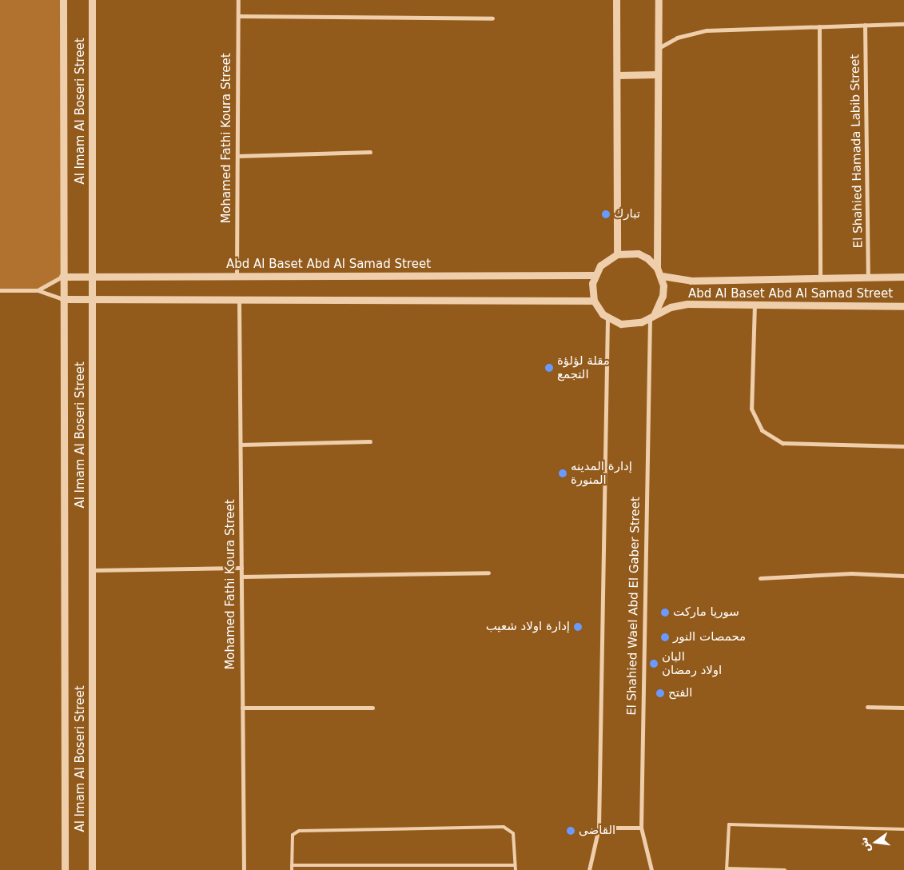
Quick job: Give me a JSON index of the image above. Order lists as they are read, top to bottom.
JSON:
{
  "streets": {
    "street": [
      "Al Imam Al Boseri Street",
      "Mohamed Fathi Koura Street",
      "El Shahied Hamada Labib Street",
      "Abd Al Baset Abd Al Samad Street",
      "El Shahied Wael Abd El Gaber Street"
    ]
  },
  "crossings": [
    ["Al Imam Al Boseri Street", "Abd Al Baset Abd Al Samad Street"],
    ["Mohamed Fathi Koura Street", "Abd Al Baset Abd Al Samad Street"],
    ["El Shahied Hamada Labib Street", "Abd Al Baset Abd Al Samad Street"],
    ["Abd Al Baset Abd Al Samad Street", "El Shahied Wael Abd El Gaber Street"]
  ],
  "places": [
    "تبارك",
    "مقلة لؤلؤة التجمع",
    "إدارة المدينه المنورة",
    "سوريا ماركت",
    "إدارة اولاد شعيب",
    "محمصات النور",
    "البان اولاد رمضان",
    "الفتح",
    "القاضى"
  ],
  "north": "left"
}
